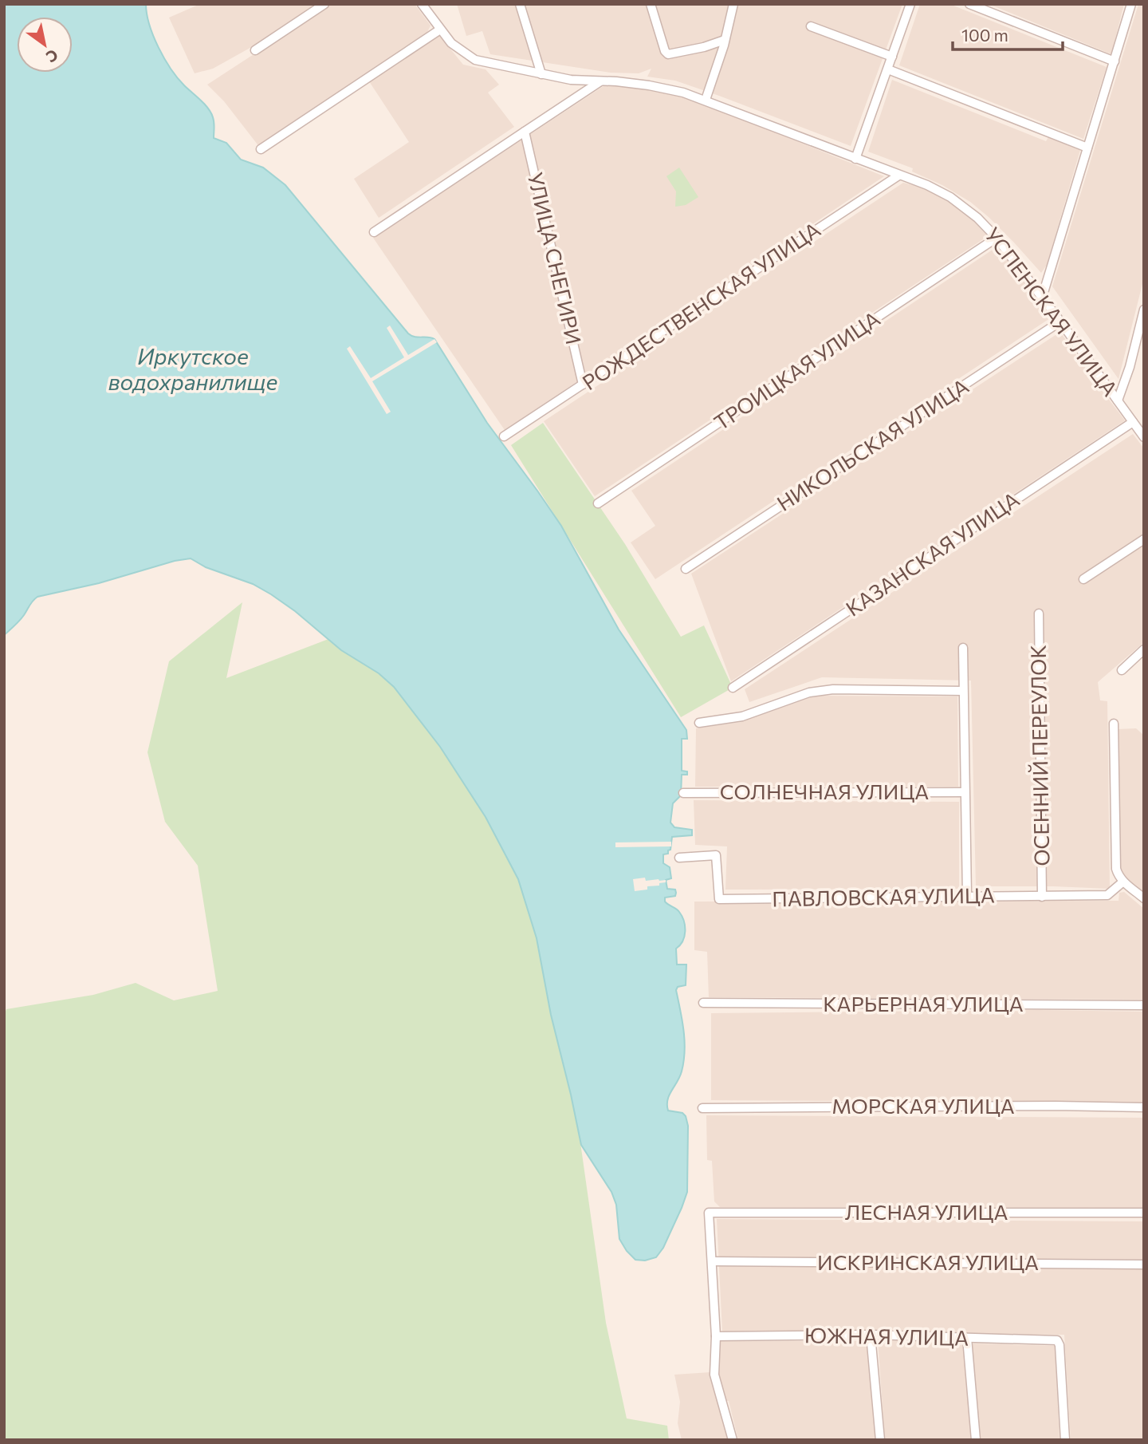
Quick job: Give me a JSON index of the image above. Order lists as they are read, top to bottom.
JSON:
{
  "streets": {
    "street": [
      "УЛИЦА СНЕГИРИ",
      "РОЖДЕСТВЕНСКАЯ УЛИЦА",
      "УСПЕНСКАЯ УЛИЦА",
      "ТРОИЦКАЯ УЛИЦА",
      "НИКОЛЬСКАЯ УЛИЦА",
      "КАЗАНСКАЯ УЛИЦА",
      "ОСЕННИЙ ПЕРЕУЛОК",
      "СОЛНЕЧНАЯ УЛИЦА",
      "ПАВЛОВСКАЯ УЛИЦА",
      "КАРЬЕРНАЯ УЛИЦА",
      "МОРСКАЯ УЛИЦА",
      "ЛЕСНАЯ УЛИЦА",
      "ИСКРИНСКАЯ УЛИЦА",
      "ЮЖНАЯ УЛИЦА"
    ]
  },
  "crossings": [
    ["УЛИЦА СНЕГИРИ", "РОЖДЕСТВЕНСКАЯ УЛИЦА"],
    ["РОЖДЕСТВЕНСКАЯ УЛИЦА", "УСПЕНСКАЯ УЛИЦА"],
    ["УСПЕНСКАЯ УЛИЦА", "ТРОИЦКАЯ УЛИЦА"],
    ["УСПЕНСКАЯ УЛИЦА", "НИКОЛЬСКАЯ УЛИЦА"],
    ["УСПЕНСКАЯ УЛИЦА", "КАЗАНСКАЯ УЛИЦА"],
    ["ОСЕННИЙ ПЕРЕУЛОК", "ПАВЛОВСКАЯ УЛИЦА"],
    ["ЛЕСНАЯ УЛИЦА", "ИСКРИНСКАЯ УЛИЦА"]
  ],
  "water": ["Иркутское водохранилище"],
  "scale_bar": "100 m",
  "north": "bottom right"
}
